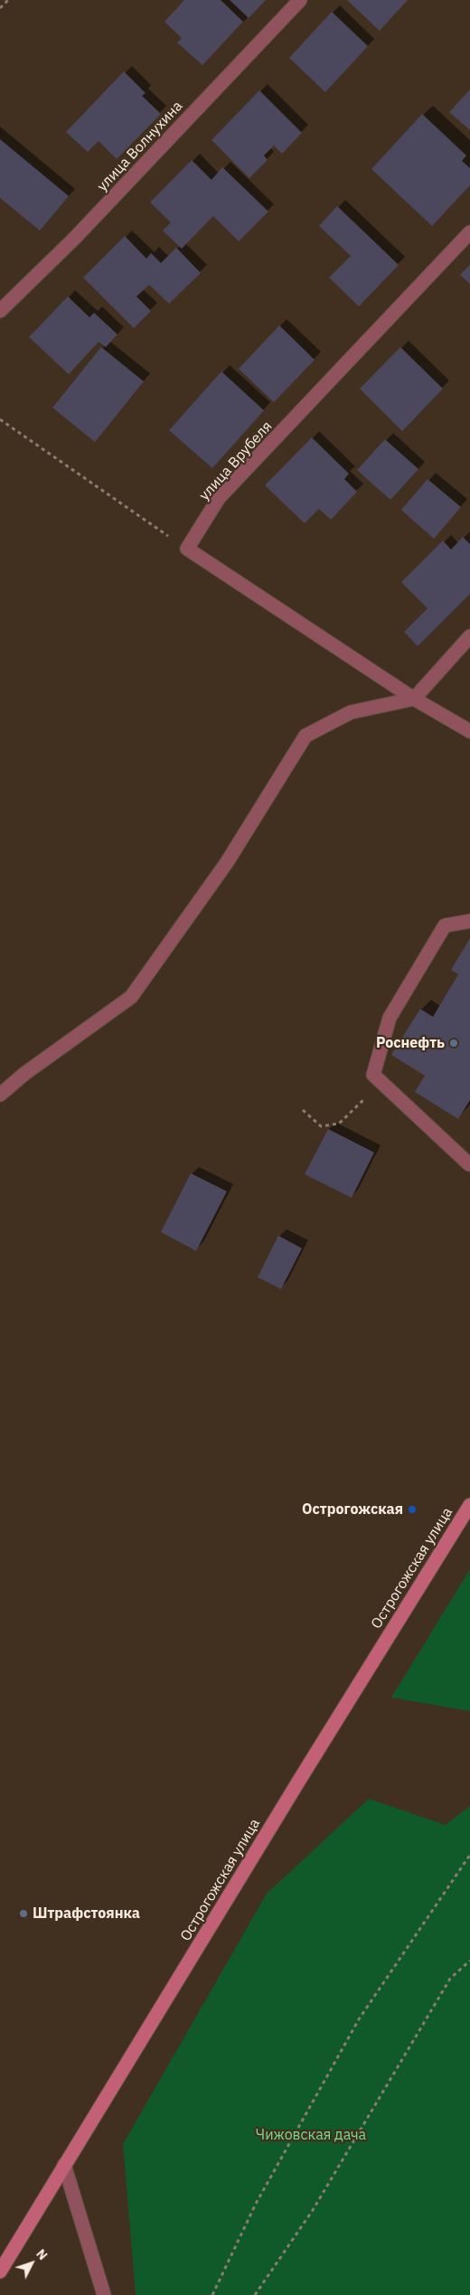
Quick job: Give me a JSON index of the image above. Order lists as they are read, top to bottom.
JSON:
{
  "streets": {
    "street": ["улица Волнухина", "улица Врубеля", "Острогожская улица"]
  },
  "parks": ["Чижовская дача"],
  "places": ["Роснефть", "Острогожская", "Штрафстоянка"],
  "north": "top right"
}
